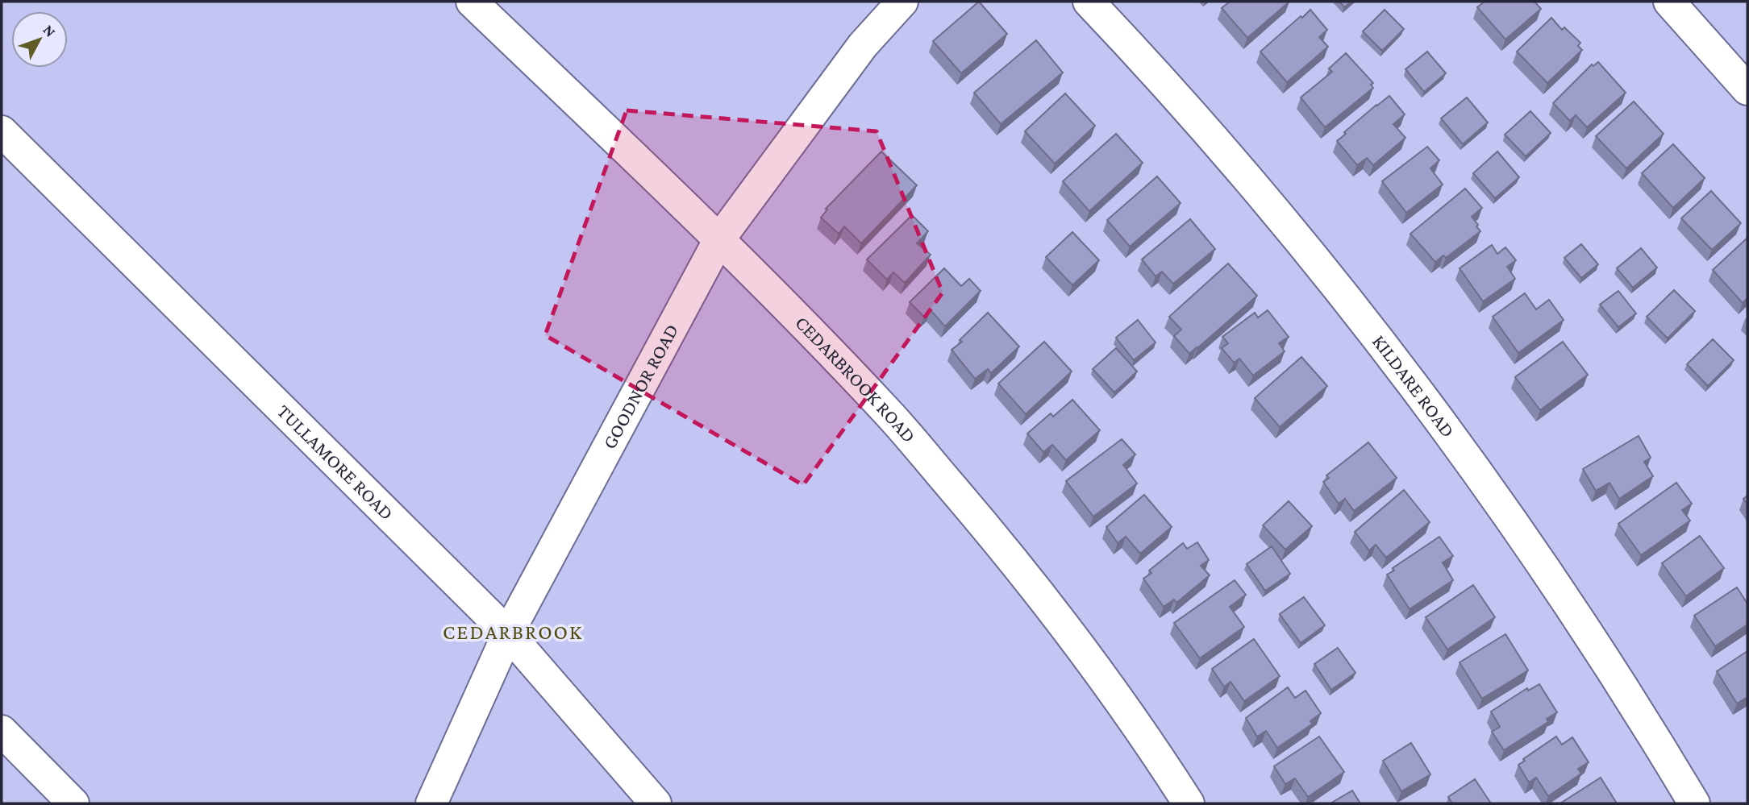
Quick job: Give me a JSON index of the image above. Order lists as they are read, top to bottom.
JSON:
{
  "streets": {
    "street": [
      "CEDARBROOK ROAD",
      "GOODNOR ROAD",
      "KILDARE ROAD",
      "TULLAMORE ROAD"
    ]
  },
  "crossings": [
    ["CEDARBROOK ROAD", "GOODNOR ROAD"],
    ["GOODNOR ROAD", "TULLAMORE ROAD"]
  ],
  "districts": ["CEDARBROOK"],
  "north": "top right"
}
